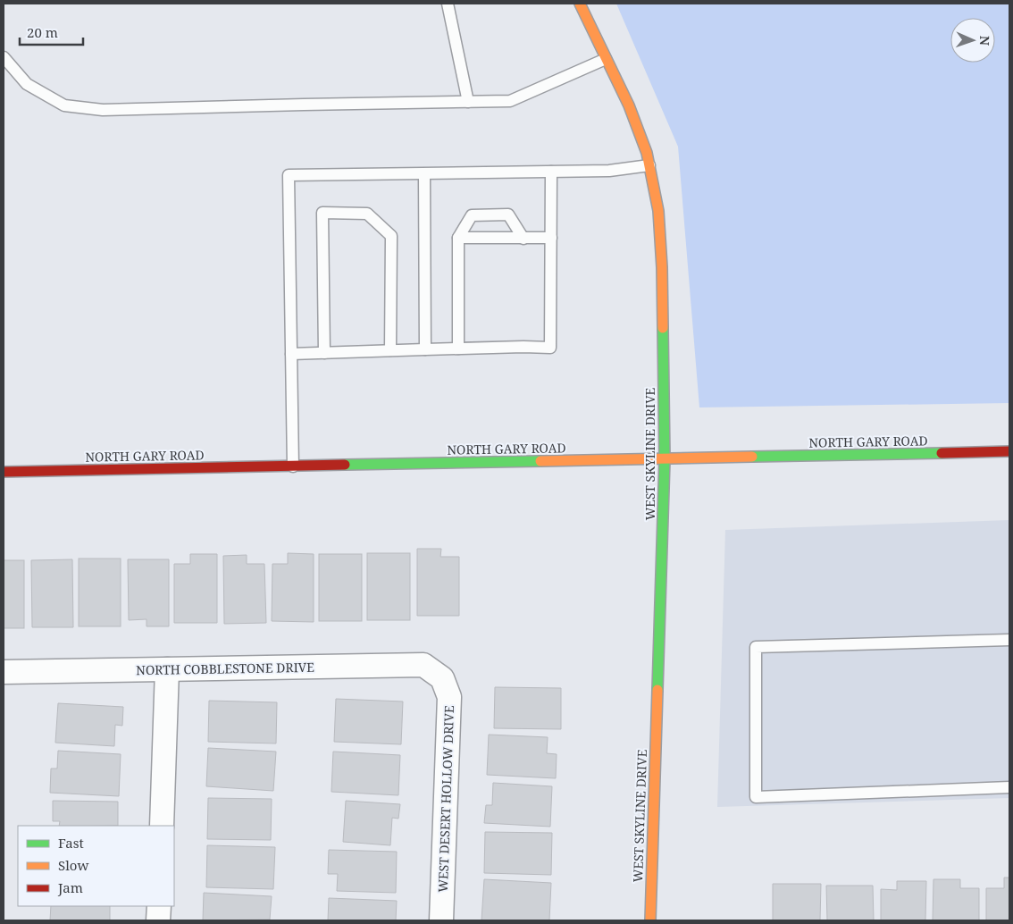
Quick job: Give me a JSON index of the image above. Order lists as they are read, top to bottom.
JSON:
{
  "streets": {
    "main road": ["NORTH GARY ROAD", "WEST SKYLINE DRIVE"],
    "street": ["NORTH COBBLESTONE DRIVE", "WEST DESERT HOLLOW DRIVE"]
  },
  "crossings": [
    ["NORTH GARY ROAD", "WEST SKYLINE DRIVE"],
    ["NORTH COBBLESTONE DRIVE", "WEST DESERT HOLLOW DRIVE"]
  ],
  "legend": ["Fast", "Slow", "Jam"],
  "scale_bar": "20 m",
  "north": "right"
}
